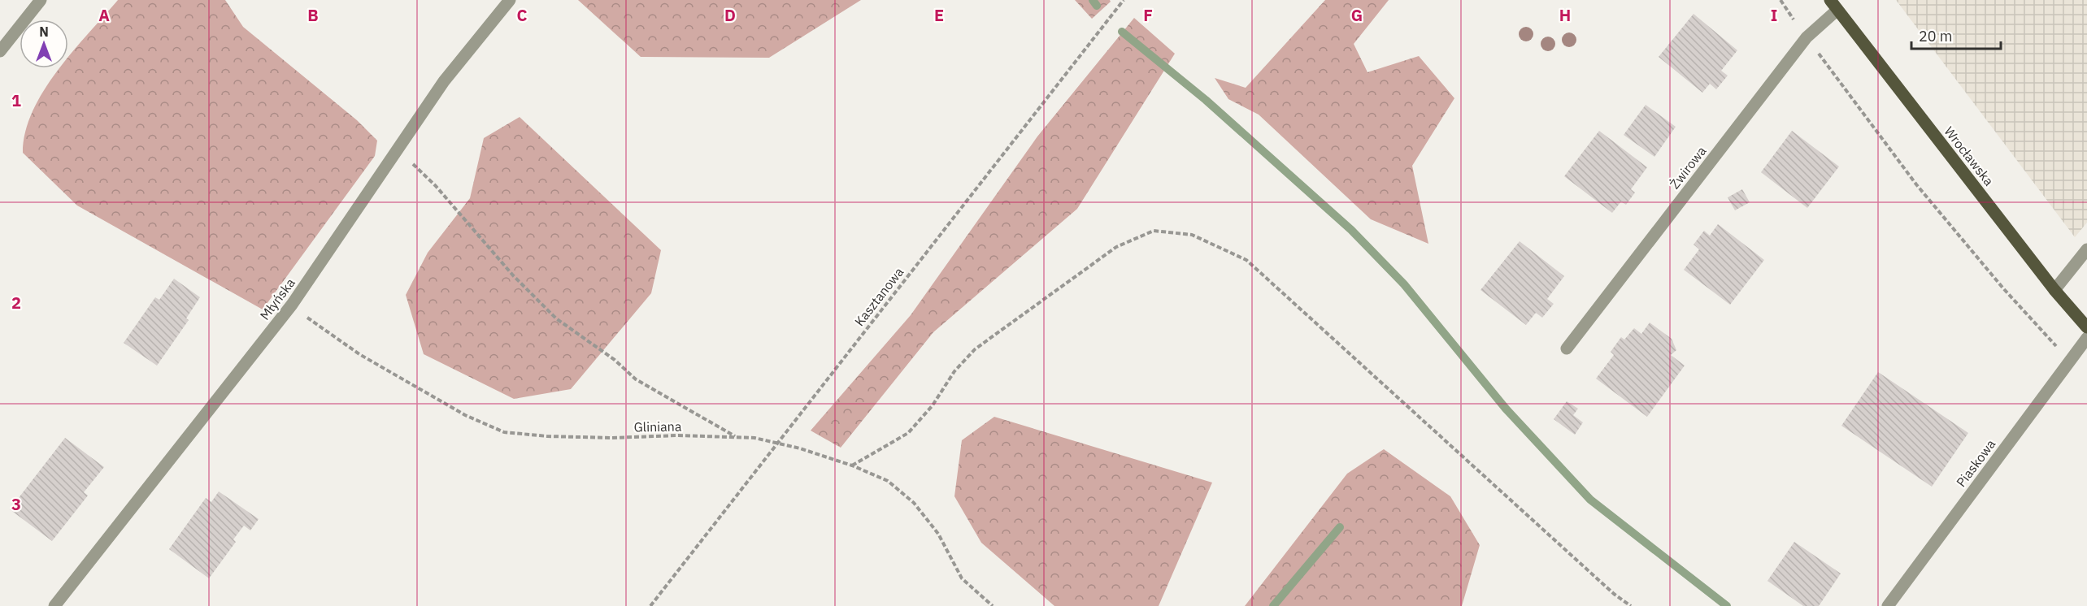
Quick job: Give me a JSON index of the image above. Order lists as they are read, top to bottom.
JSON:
{
  "streets": {
    "main road": ["Wrocławska"],
    "street": ["Żwirowa", "Młyńska", "Piaskowa"],
    "path": ["Kasztanowa", "Gliniana"]
  },
  "crossings": [
    ["Wrocławska", "Żwirowa"],
    ["Kasztanowa", "Gliniana"],
    ["Młyńska", "Gliniana"]
  ],
  "scale_bar": "20 m",
  "north": "top",
  "grid": {
    "columns": [
      "A",
      "B",
      "C",
      "D",
      "E",
      "F",
      "G",
      "H",
      "I"
    ],
    "rows": ["1", "2", "3"]
  }
}
